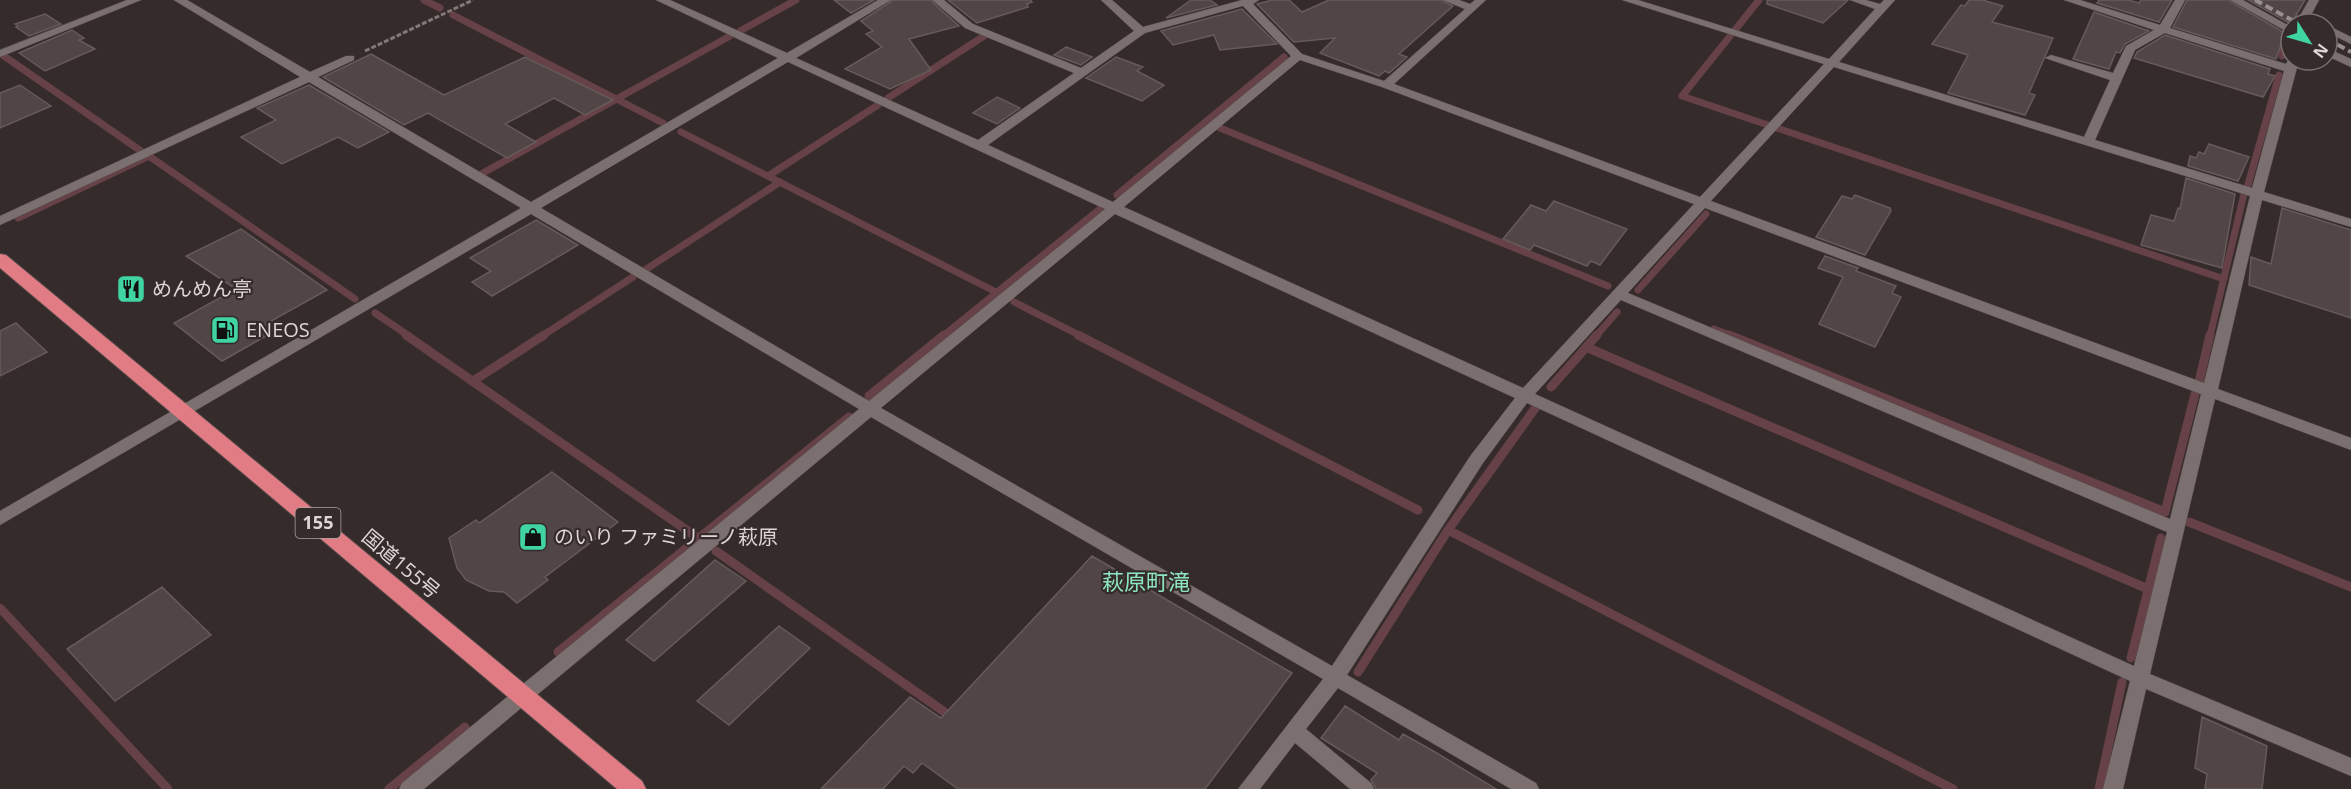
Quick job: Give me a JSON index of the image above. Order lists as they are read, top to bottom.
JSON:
{
  "streets": {
    "highway": ["155", "国道155号"]
  },
  "districts": ["萩原町滝"],
  "places": {
    "restaurant": ["めんめん亭"],
    "fuel station": ["ENEOS"],
    "shop": ["のいり ファミリーノ萩原"]
  },
  "north": "bottom right"
}
